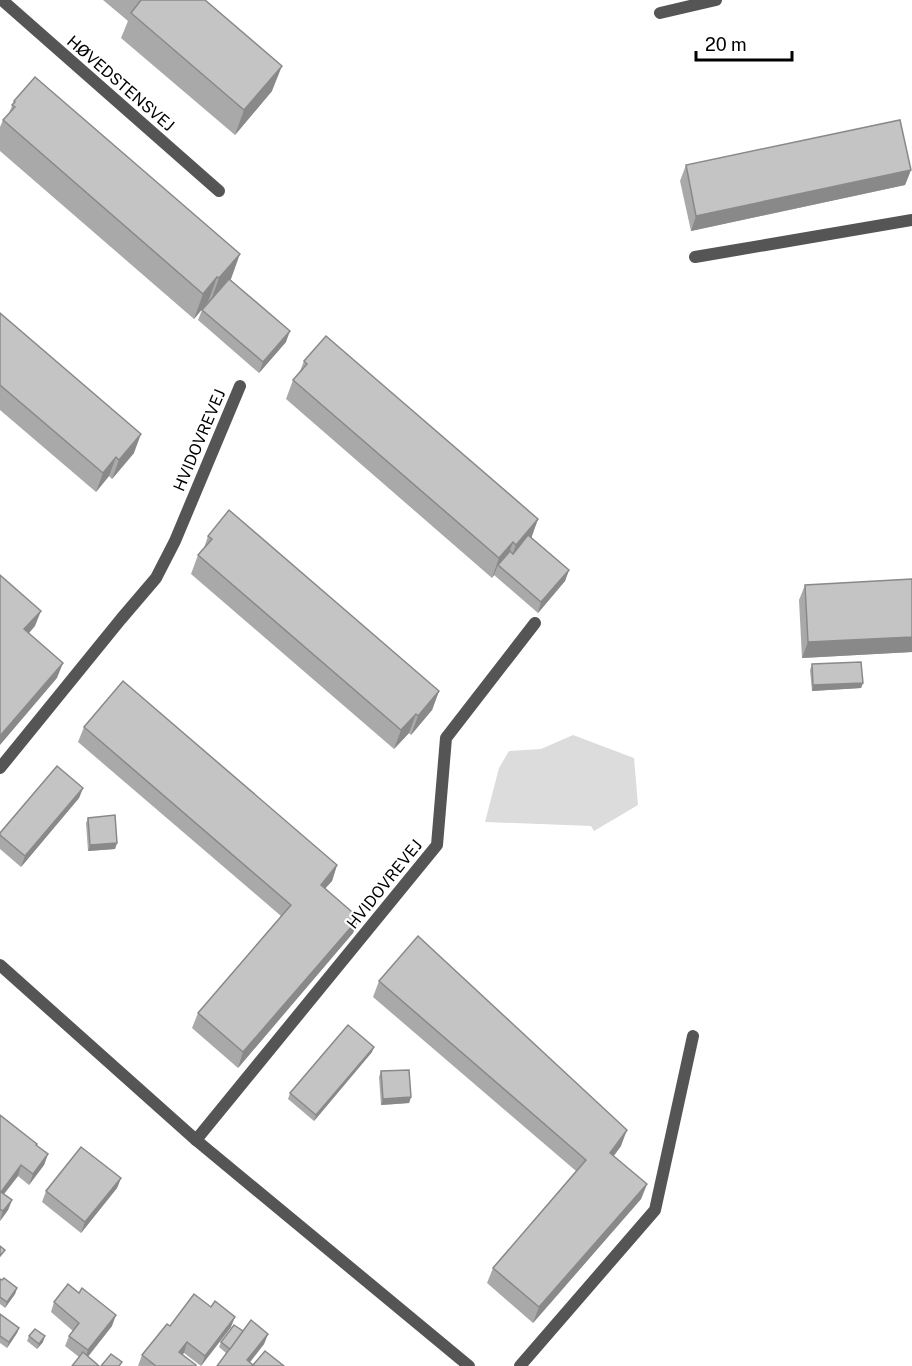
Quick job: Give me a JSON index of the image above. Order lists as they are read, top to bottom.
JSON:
{
  "streets": {
    "street": ["HØVEDSTENSVEJ", "HVIDOVREVEJ"]
  },
  "scale_bar": "20 m"
}
